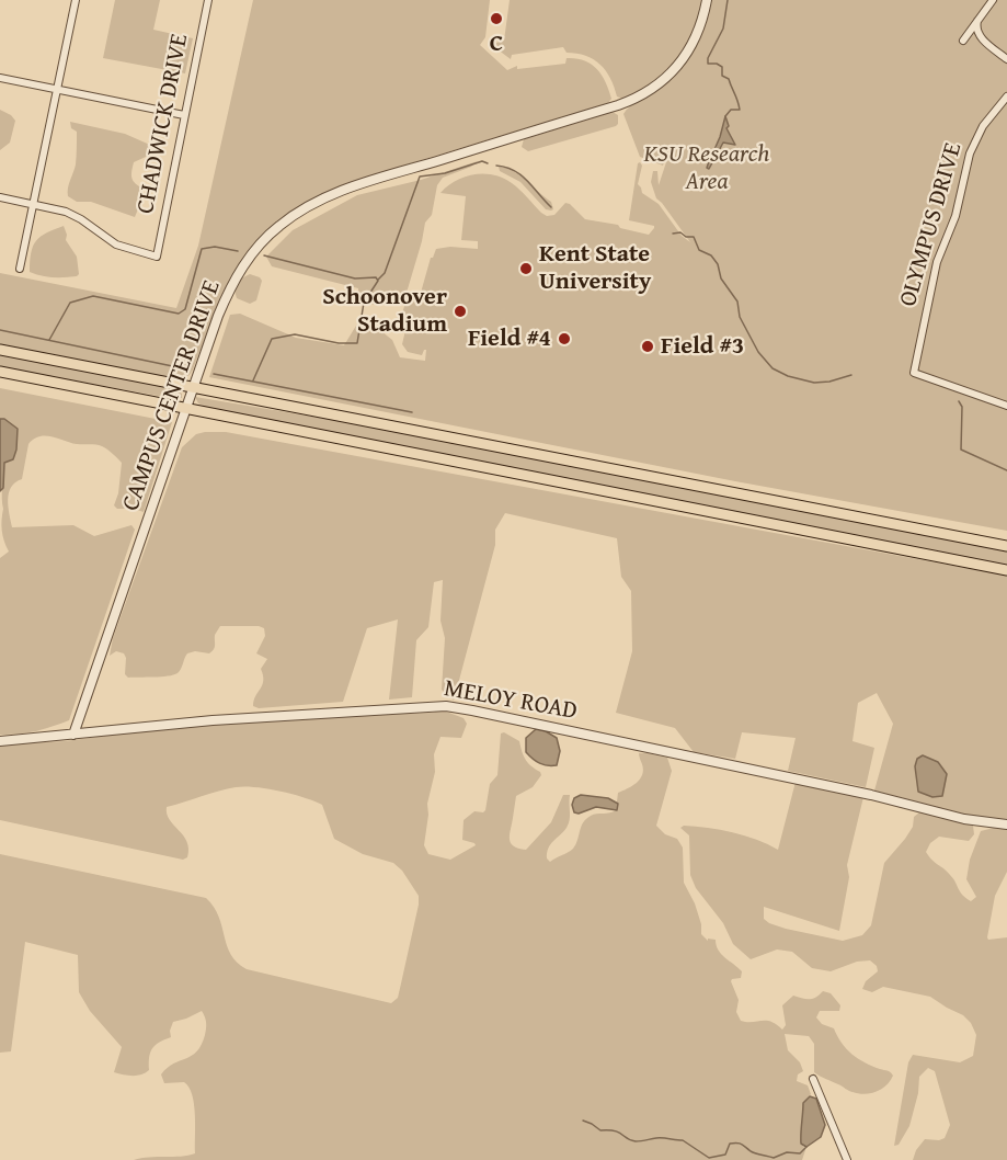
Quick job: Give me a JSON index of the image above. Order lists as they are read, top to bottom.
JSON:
{
  "streets": {
    "street": [
      "CHADWICK DRIVE",
      "OLYMPUS DRIVE",
      "CAMPUS CENTER DRIVE",
      "MELOY ROAD"
    ]
  },
  "crossings": [
    ["CAMPUS CENTER DRIVE", "MELOY ROAD"]
  ],
  "parks": ["KSU Research Area"],
  "places": [
    "C",
    "Kent State University",
    "Schoonover Stadium",
    "Field #4",
    "Field #3"
  ]
}
